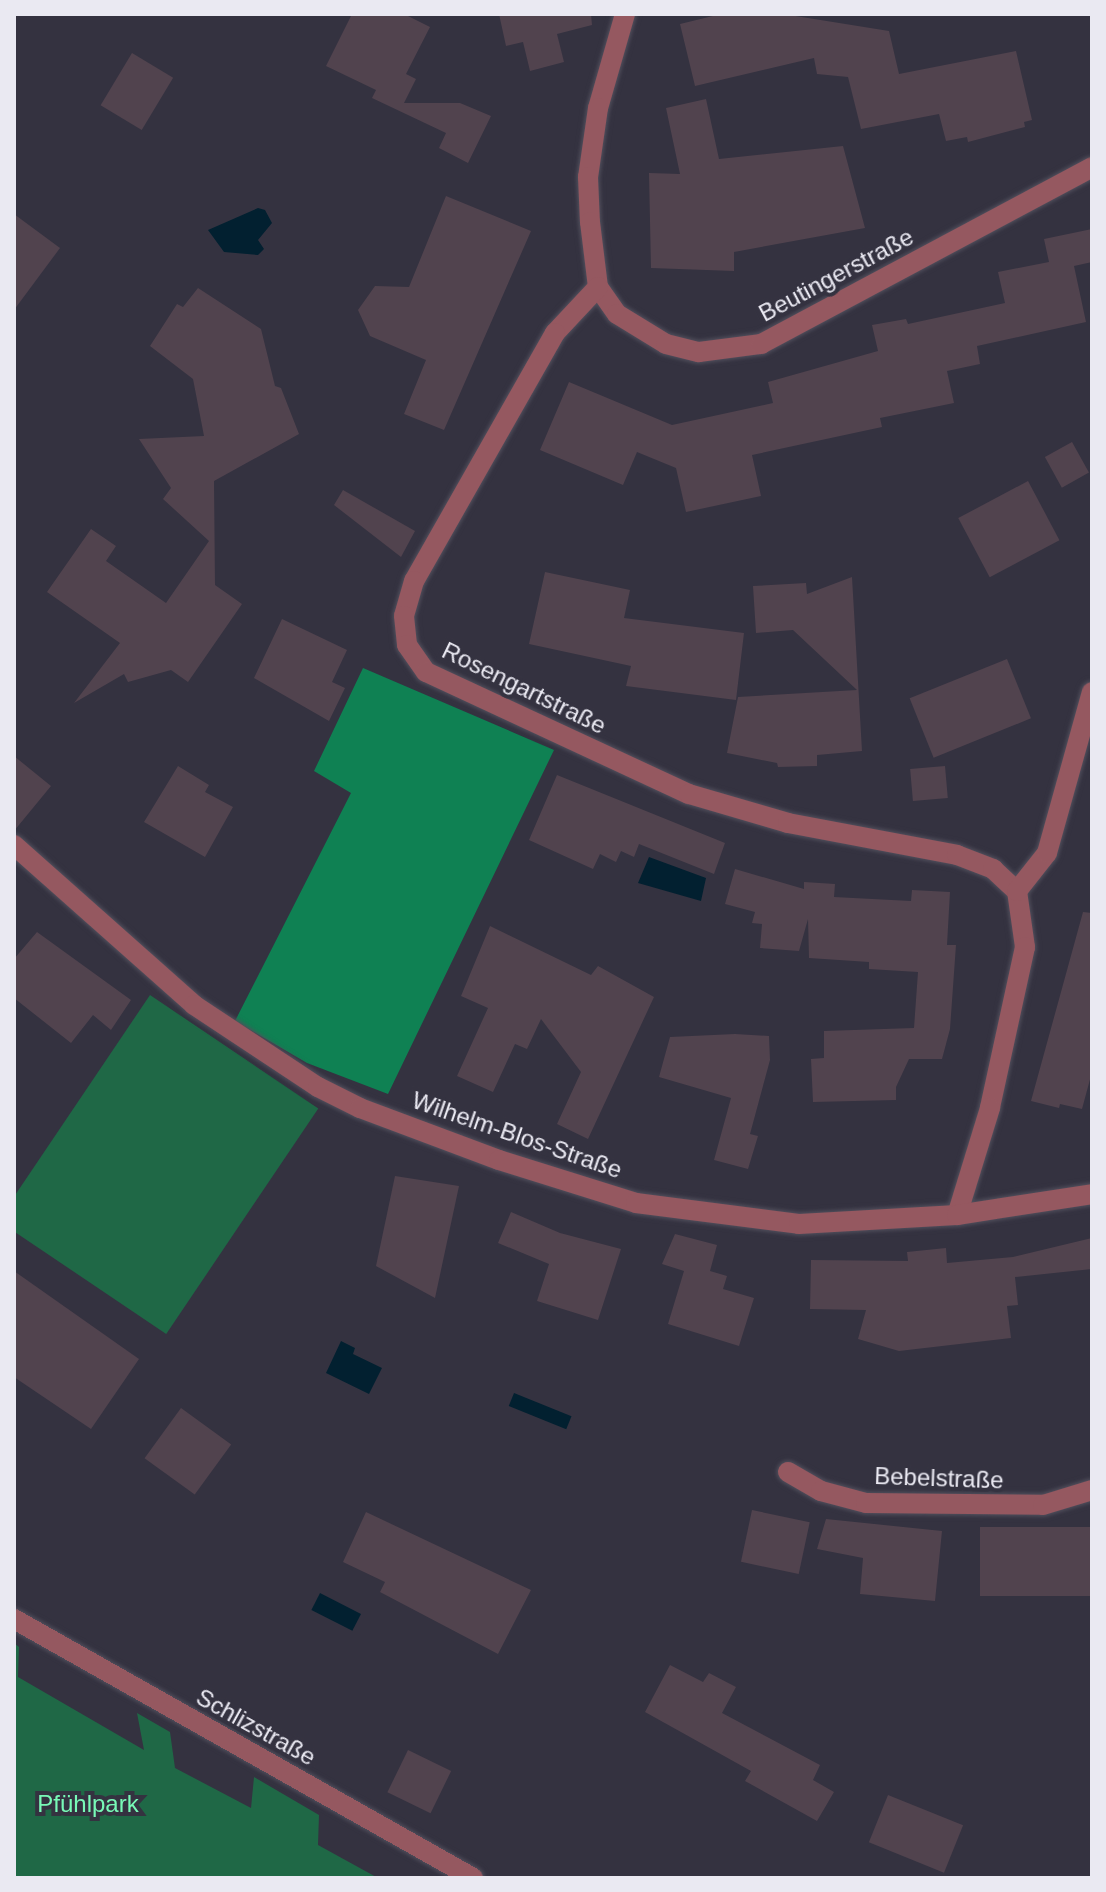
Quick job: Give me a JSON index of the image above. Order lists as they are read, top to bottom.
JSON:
{
  "streets": {
    "street": [
      "Beutingerstraße",
      "Rosengartstraße",
      "Wilhelm-Blos-Straße",
      "Bebelstraße",
      "Schlizstraße"
    ]
  },
  "crossings": [
    ["Beutingerstraße", "Rosengartstraße"]
  ],
  "parks": ["Pfühlpark"]
}
